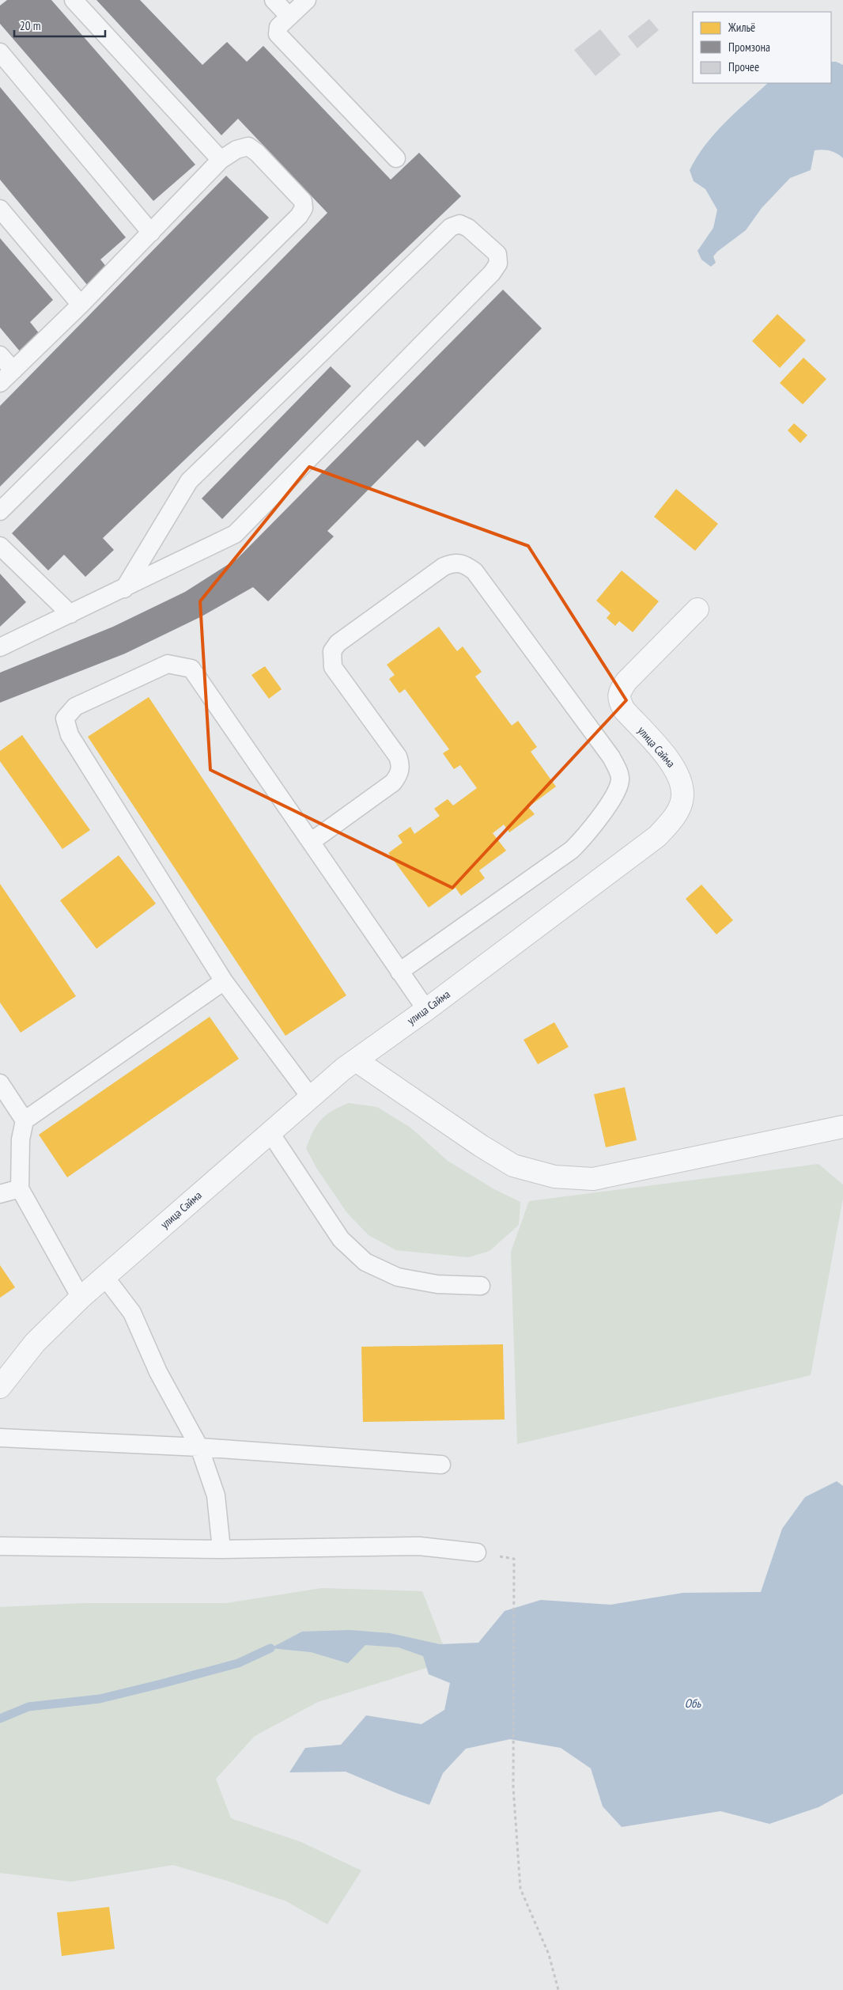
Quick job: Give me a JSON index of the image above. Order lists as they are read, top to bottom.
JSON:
{
  "streets": {
    "street": ["улица Сайма"]
  },
  "water": ["Обь"],
  "legend": ["Жильё", "Промзона", "Прочее"],
  "scale_bar": "20 m"
}
